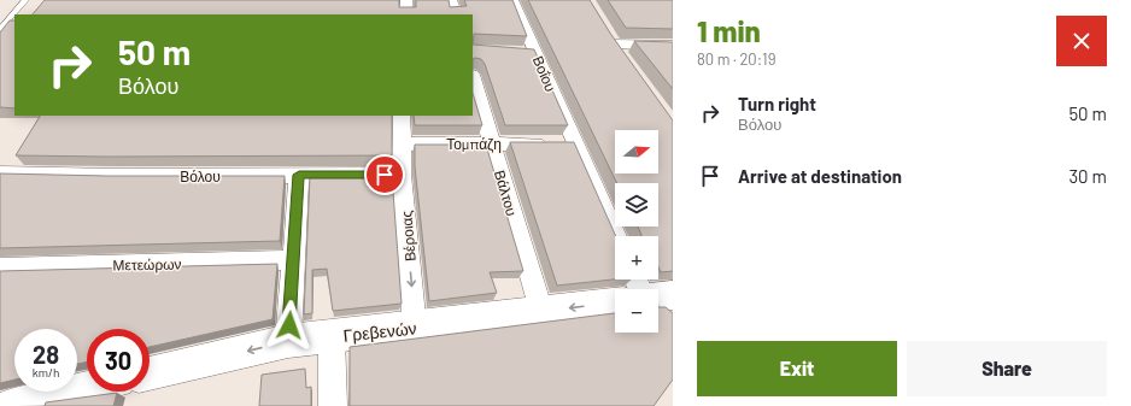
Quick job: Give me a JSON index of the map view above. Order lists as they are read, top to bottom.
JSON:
{
  "streets": {
    "street": [
      "Βοΐου",
      "Τομπάζη",
      "Βόλου",
      "Βάλτου",
      "Βέροιας",
      "Μετεώρων",
      "Γρεβενών"
    ]
  },
  "crossings": [
    ["Βοΐου", "Τομπάζη"],
    ["Τομπάζη", "Βάλτου"],
    ["Τομπάζη", "Βέροιας"],
    ["Βόλου", "Βέροιας"],
    ["Βάλτου", "Γρεβενών"],
    ["Βέροιας", "Γρεβενών"]
  ],
  "one_way": ["Γρεβενών"],
  "north": "right",
  "page": {
    "heading": ["1 min", "80 m · 20:19"],
    "turn": ["50 m", "Βόλου"],
    "list": [
      {
        "name": "Turn right",
        "note": "Βόλου",
        "value": "50 m"
      },
      {
        "name": "Arrive at destination",
        "value": "30 m"
      }
    ],
    "map_buttons": ["+", "−"],
    "speed": "28 km/h",
    "limit": "30",
    "buttons": ["Exit", "Share"]
  }
}
